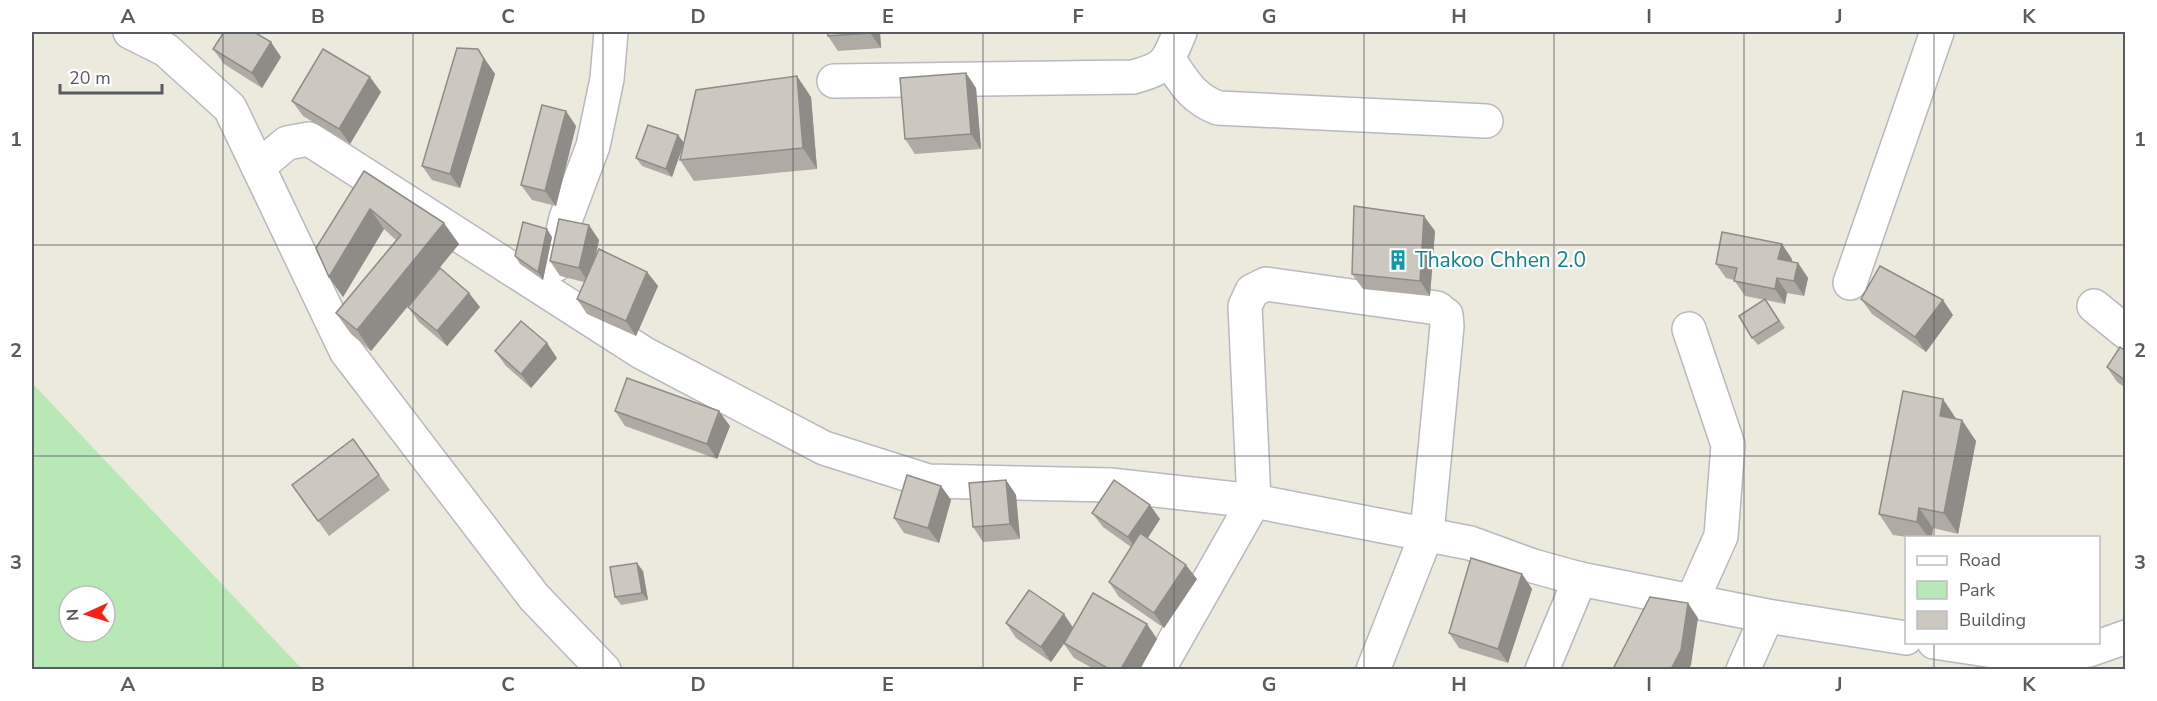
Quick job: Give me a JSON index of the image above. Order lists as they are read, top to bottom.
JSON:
{
  "places": {
    "building": ["Thakoo Chhen 2.0"]
  },
  "legend": ["Road", "Park", "Building"],
  "scale_bar": "20 m",
  "north": "left",
  "grid": {
    "columns": [
      "A",
      "B",
      "C",
      "D",
      "E",
      "F",
      "G",
      "H",
      "I",
      "J",
      "K"
    ],
    "rows": ["1", "2", "3"]
  }
}
